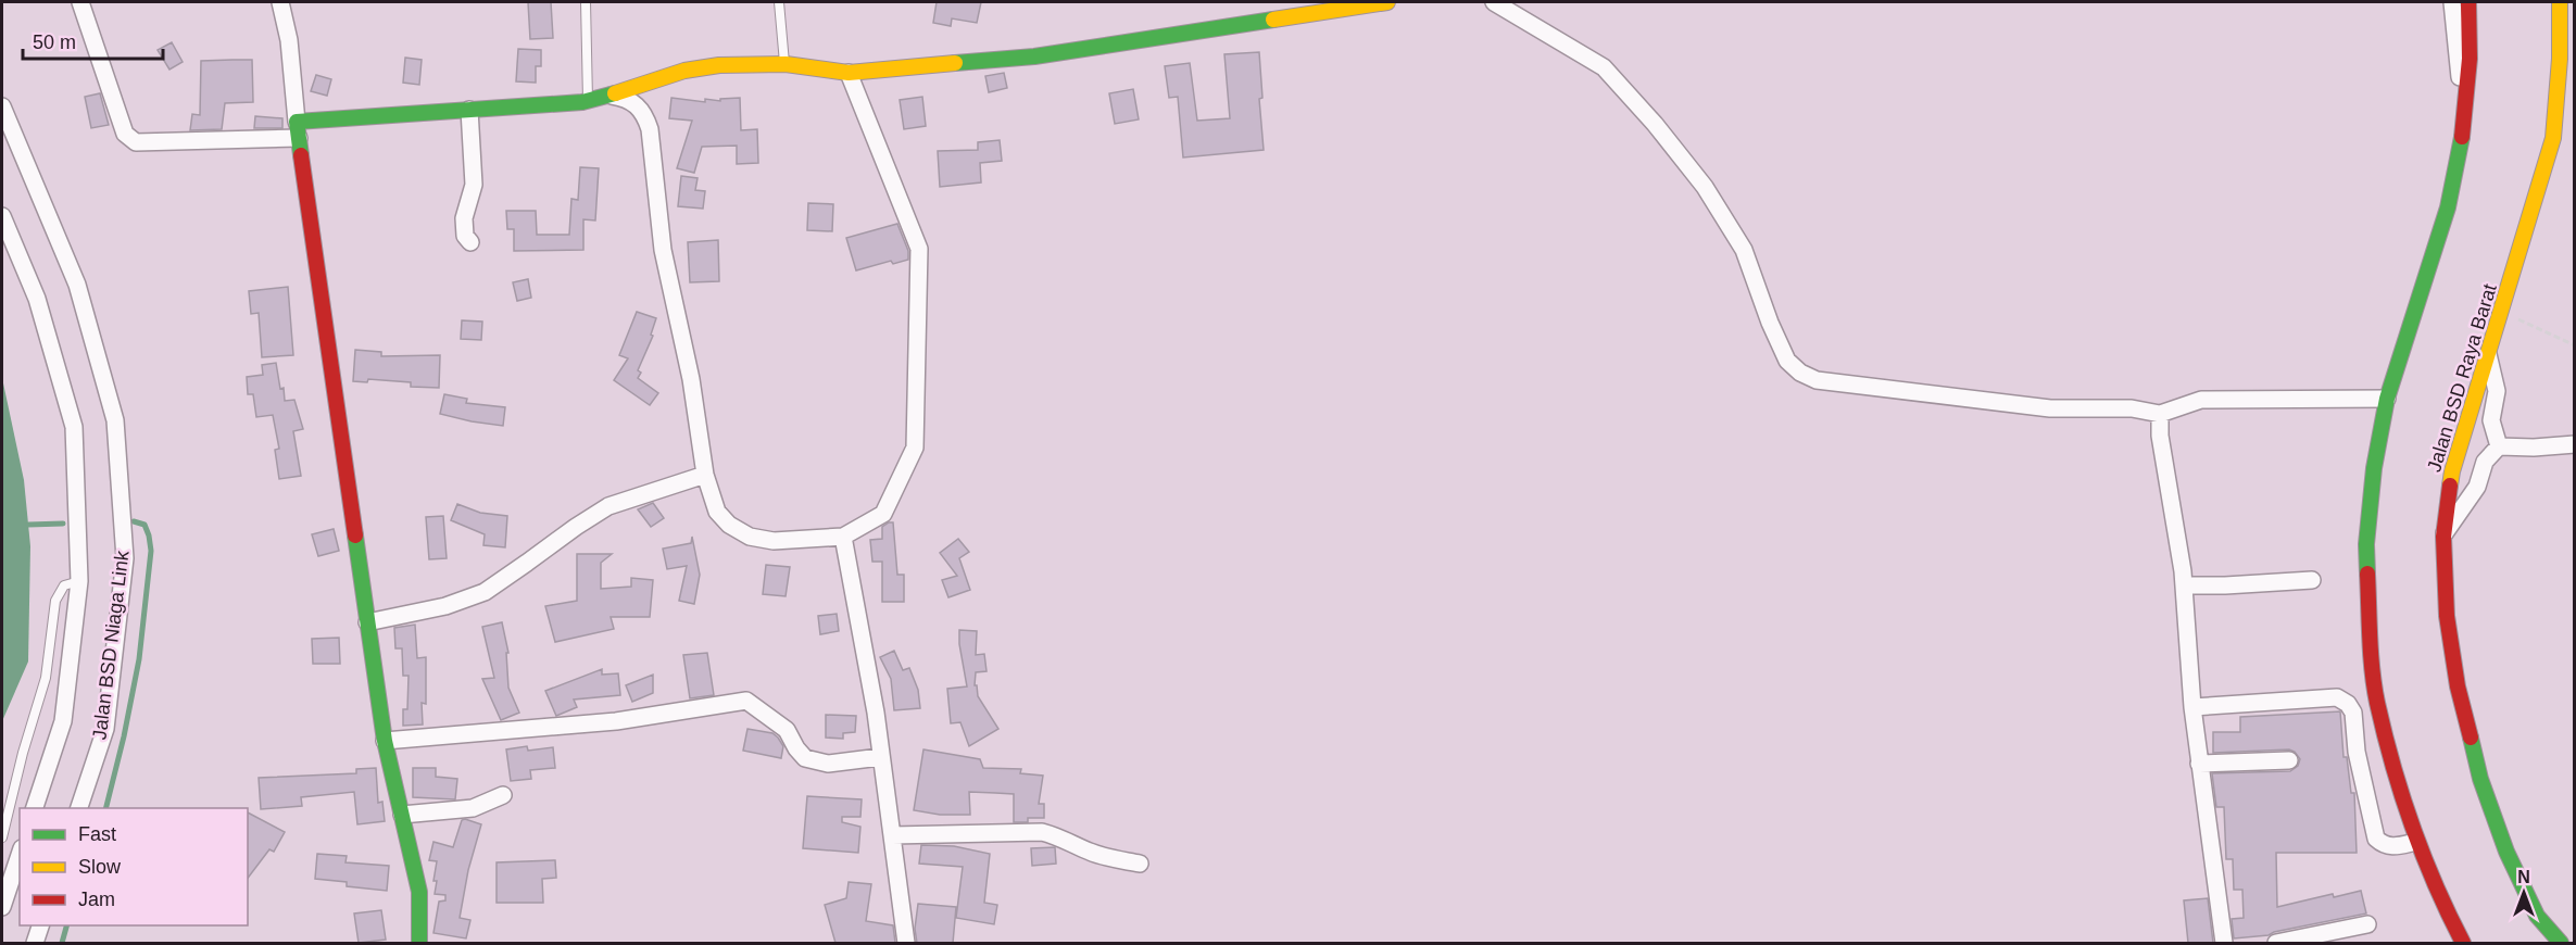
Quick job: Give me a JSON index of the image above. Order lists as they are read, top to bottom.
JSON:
{
  "streets": {
    "main road": ["Jalan BSD Raya Barat"],
    "street": ["Jalan BSD Niaga Link"]
  },
  "legend": ["Fast", "Slow", "Jam"],
  "scale_bar": "50 m",
  "north": "top"
}
